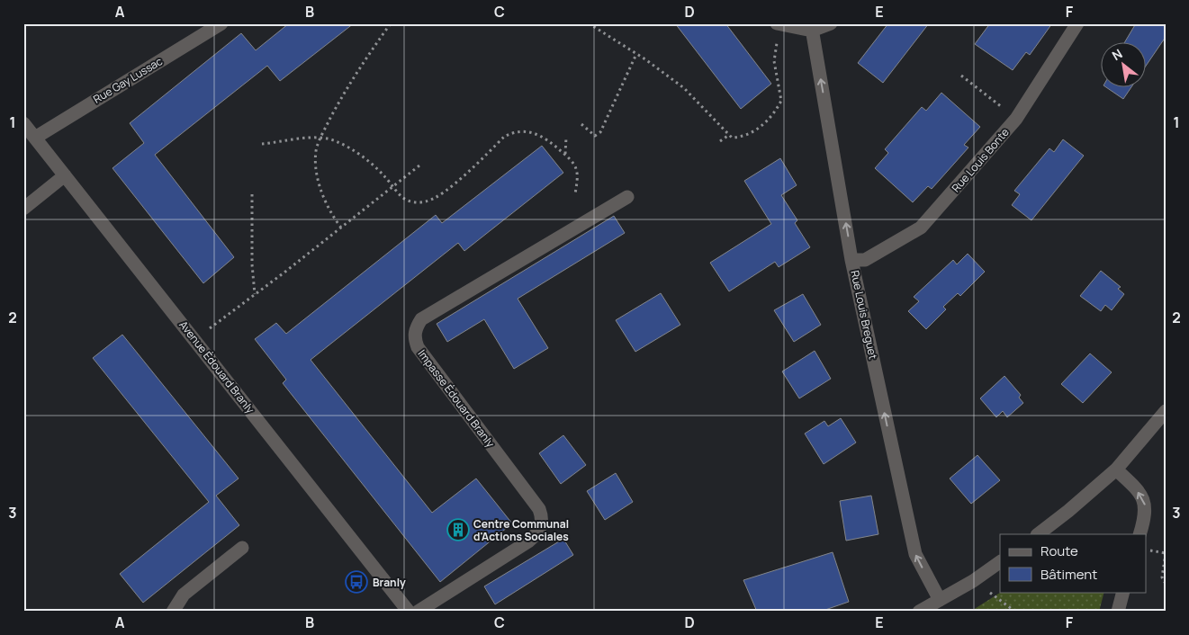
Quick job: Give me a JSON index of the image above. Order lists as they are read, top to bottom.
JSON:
{
  "streets": {
    "street": [
      "Rue Gay Lussac",
      "Rue Louis Bonte",
      "Rue Louis Breguet",
      "Avenue Édouard Branly",
      "Impasse Édouard Branly"
    ]
  },
  "crossings": [
    ["Rue Gay Lussac", "Avenue Édouard Branly"],
    ["Rue Louis Bonte", "Rue Louis Breguet"]
  ],
  "one_way": ["Rue Louis Breguet"],
  "places": {
    "building": ["Centre Communal d'Actions Sociales"],
    "bus stop": ["Branly"]
  },
  "legend": ["Route", "Bâtiment"],
  "north": "top left",
  "grid": {
    "columns": [
      "A",
      "B",
      "C",
      "D",
      "E",
      "F"
    ],
    "rows": ["1", "2", "3"]
  }
}
